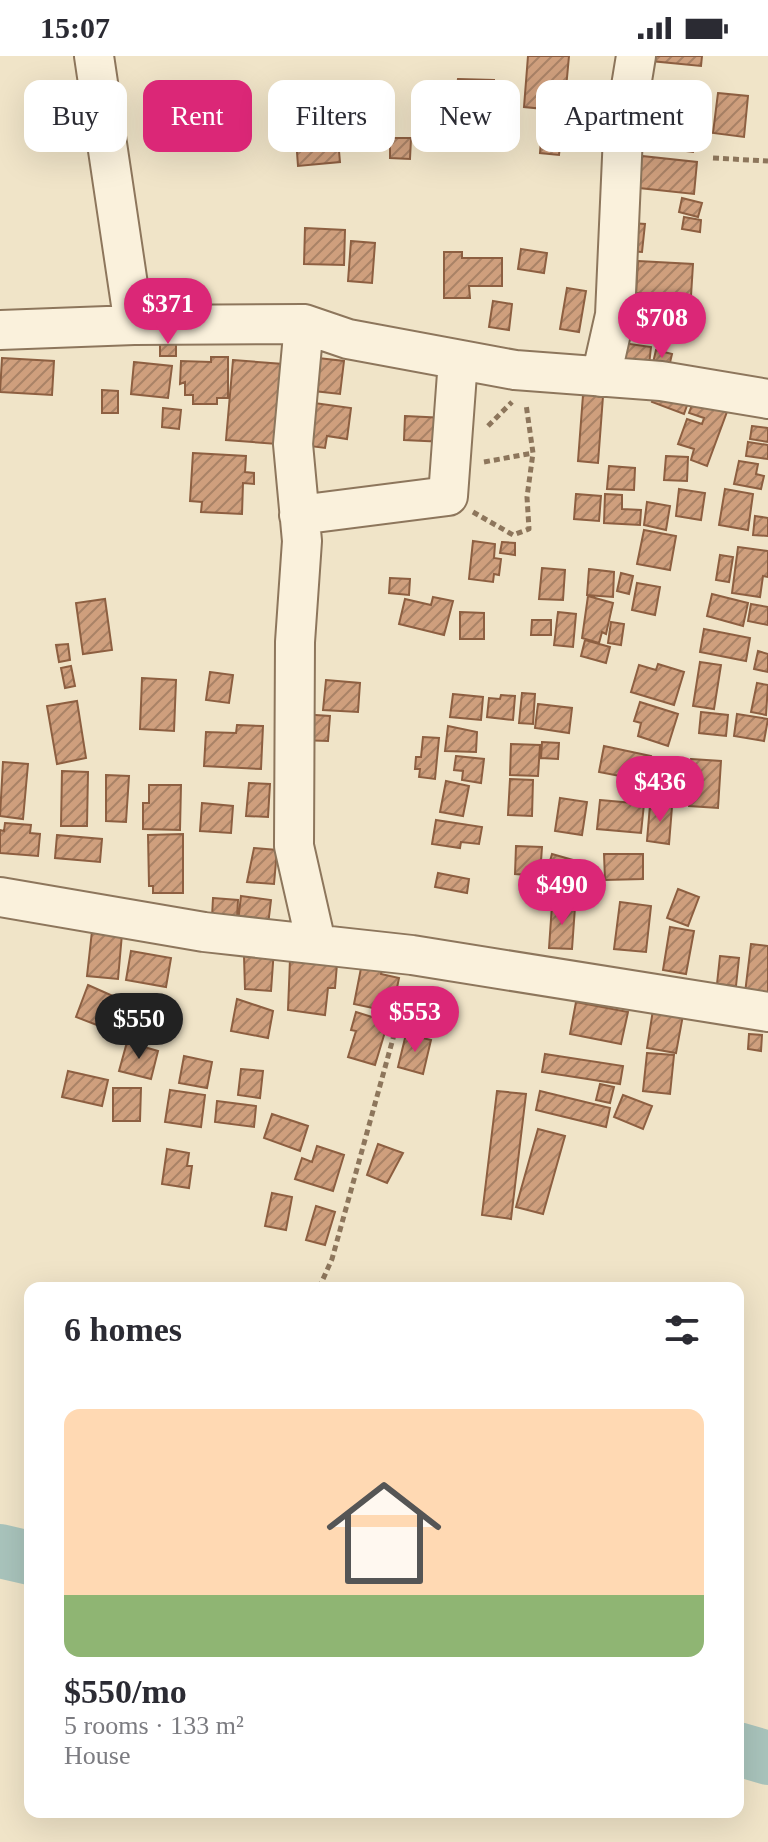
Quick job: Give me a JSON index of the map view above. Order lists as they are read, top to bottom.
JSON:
{
  "page": {
    "status": "15:07",
    "chip": [
      "Buy",
      "Rent",
      "Filters",
      "New",
      "Apartment"
    ],
    "price": [
      "$371",
      "$708",
      "$436",
      "$490",
      "$553",
      "$550"
    ],
    "heading": "6 homes",
    "list": [
      {
        "name": "$550/mo",
        "note": "5 rooms · 133 m² · House"
      }
    ]
  }
}
